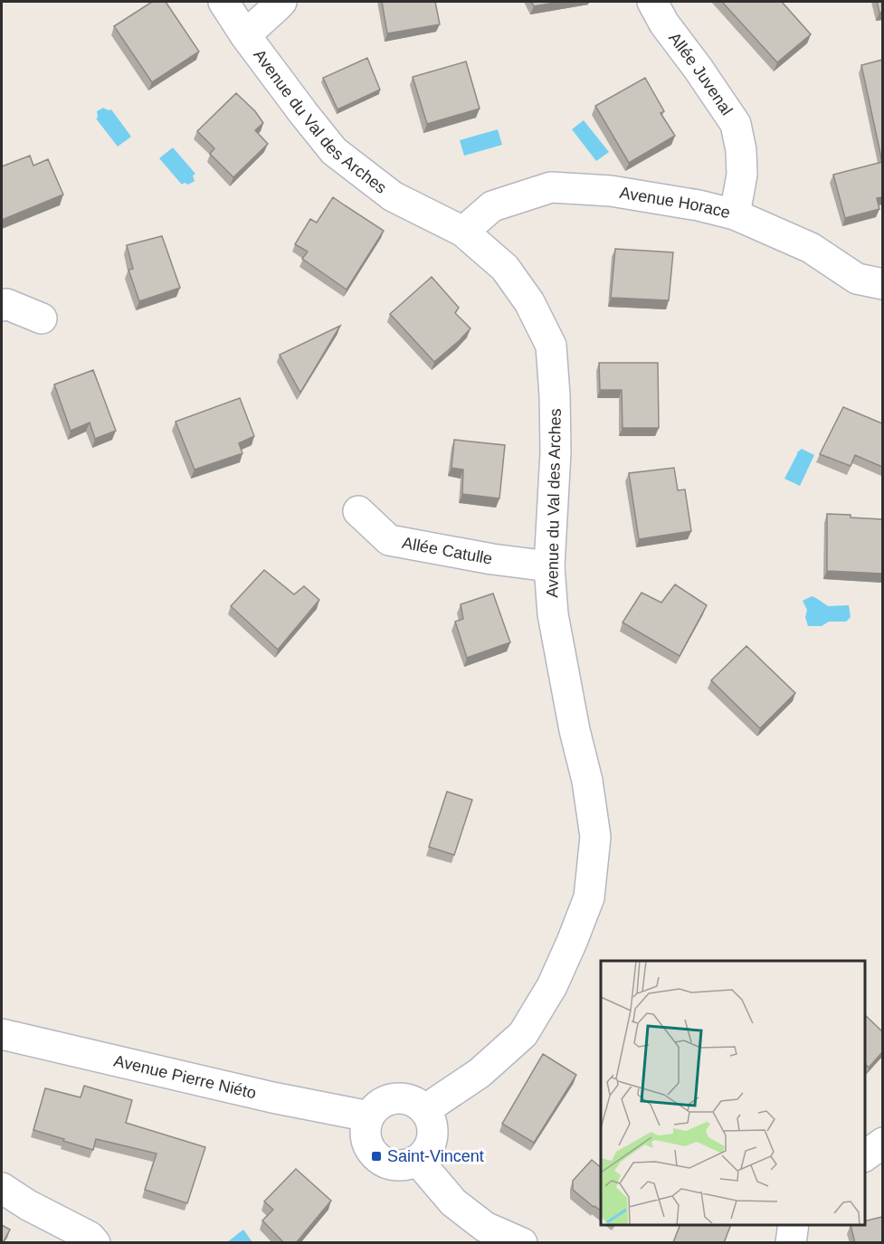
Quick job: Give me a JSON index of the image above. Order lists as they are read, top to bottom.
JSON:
{
  "streets": {
    "street": [
      "Allée Juvenal",
      "Avenue du Val des Arches",
      "Avenue Horace",
      "Allée Catulle",
      "Avenue Pierre Niéto"
    ]
  },
  "crossings": [
    ["Allée Juvenal", "Avenue Horace"],
    ["Avenue du Val des Arches", "Avenue Horace"],
    ["Avenue du Val des Arches", "Allée Catulle"],
    ["Avenue du Val des Arches", "Avenue Pierre Niéto"]
  ],
  "places": {
    "transit": ["Saint-Vincent"]
  }
}
